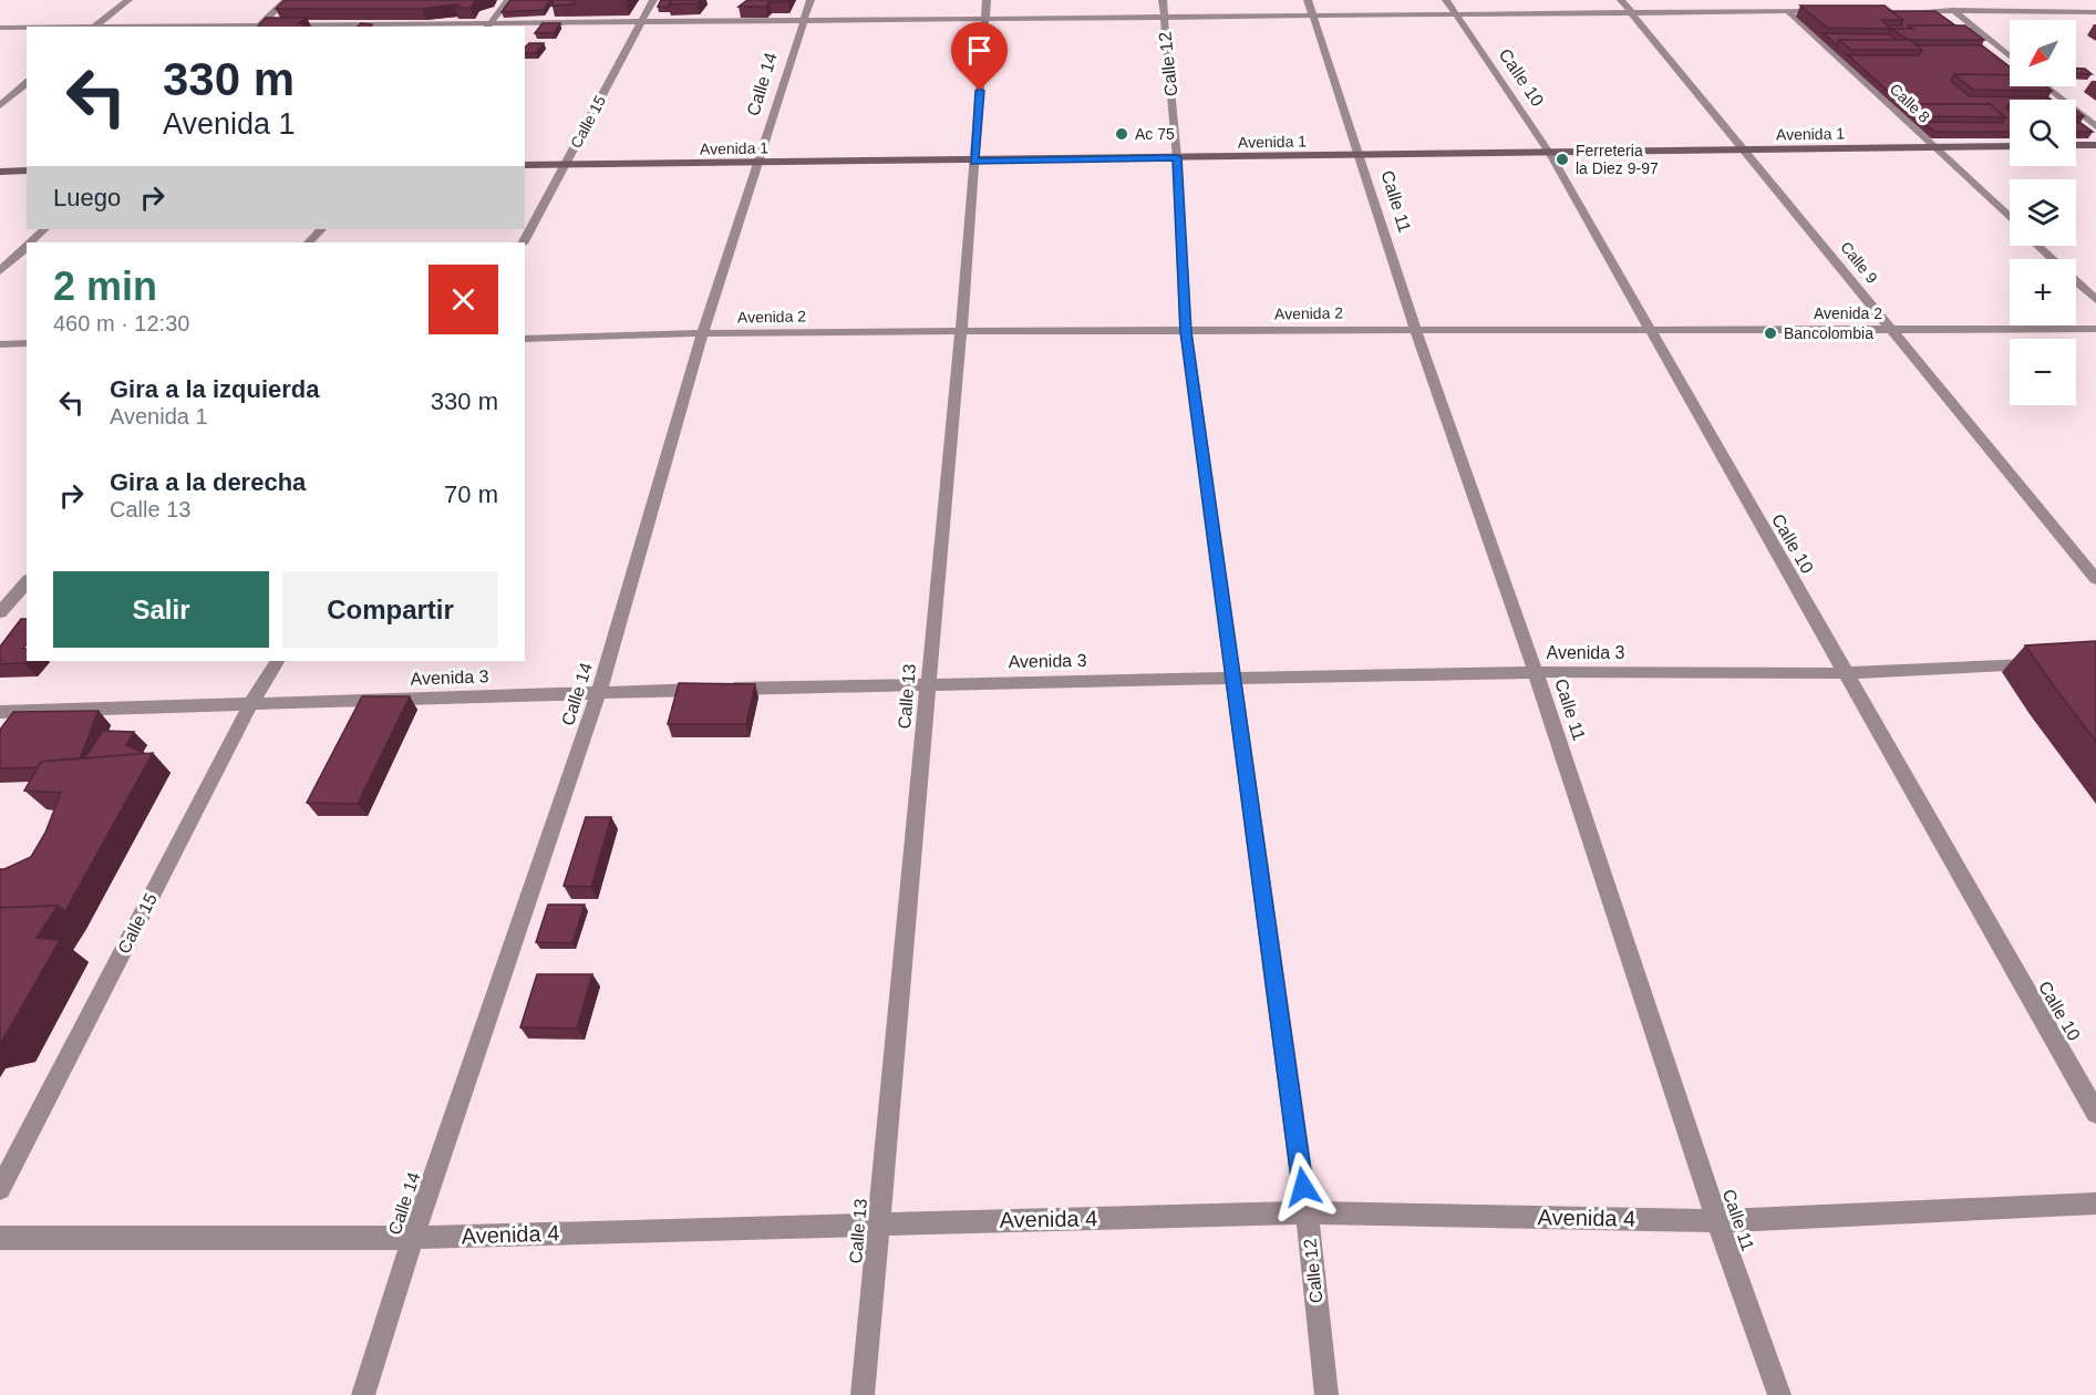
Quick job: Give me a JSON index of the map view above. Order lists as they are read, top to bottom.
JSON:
{
  "streets": {
    "street": [
      "Calle 12",
      "Calle 10",
      "Calle 14",
      "Calle 8",
      "Calle 15",
      "Avenida 1",
      "Calle 11",
      "Calle 9",
      "Avenida 2",
      "Avenida 3",
      "Calle 13",
      "Avenida 4"
    ]
  },
  "crossings": [
    ["Calle 12", "Avenida 1"],
    ["Calle 12", "Avenida 2"],
    ["Calle 12", "Avenida 3"],
    ["Calle 12", "Avenida 4"],
    ["Calle 10", "Avenida 1"],
    ["Calle 10", "Avenida 2"],
    ["Calle 10", "Avenida 3"],
    ["Calle 14", "Avenida 1"],
    ["Calle 14", "Avenida 2"],
    ["Calle 14", "Avenida 3"],
    ["Calle 14", "Avenida 4"],
    ["Calle 8", "Avenida 1"],
    ["Calle 15", "Avenida 1"],
    ["Calle 15", "Avenida 3"],
    ["Avenida 1", "Calle 11"],
    ["Avenida 1", "Calle 9"],
    ["Avenida 1", "Calle 13"],
    ["Calle 11", "Avenida 2"],
    ["Calle 11", "Avenida 3"],
    ["Calle 11", "Avenida 4"],
    ["Calle 9", "Avenida 2"],
    ["Avenida 2", "Calle 13"],
    ["Avenida 3", "Calle 13"],
    ["Calle 13", "Avenida 4"]
  ],
  "places": ["Ac 75", "Ferreteria la Diez 9-97", "Bancolombia"],
  "north": "bottom left",
  "page": {
    "map_buttons": ["+", "−"],
    "turn": ["330 m", "Avenida 1"],
    "then": "Luego",
    "heading": ["2 min", "460 m · 12:30"],
    "list": [
      {
        "name": "Gira a la izquierda",
        "note": "Avenida 1",
        "value": "330 m"
      },
      {
        "name": "Gira a la derecha",
        "note": "Calle 13",
        "value": "70 m"
      }
    ],
    "buttons": ["Salir", "Compartir"]
  }
}
